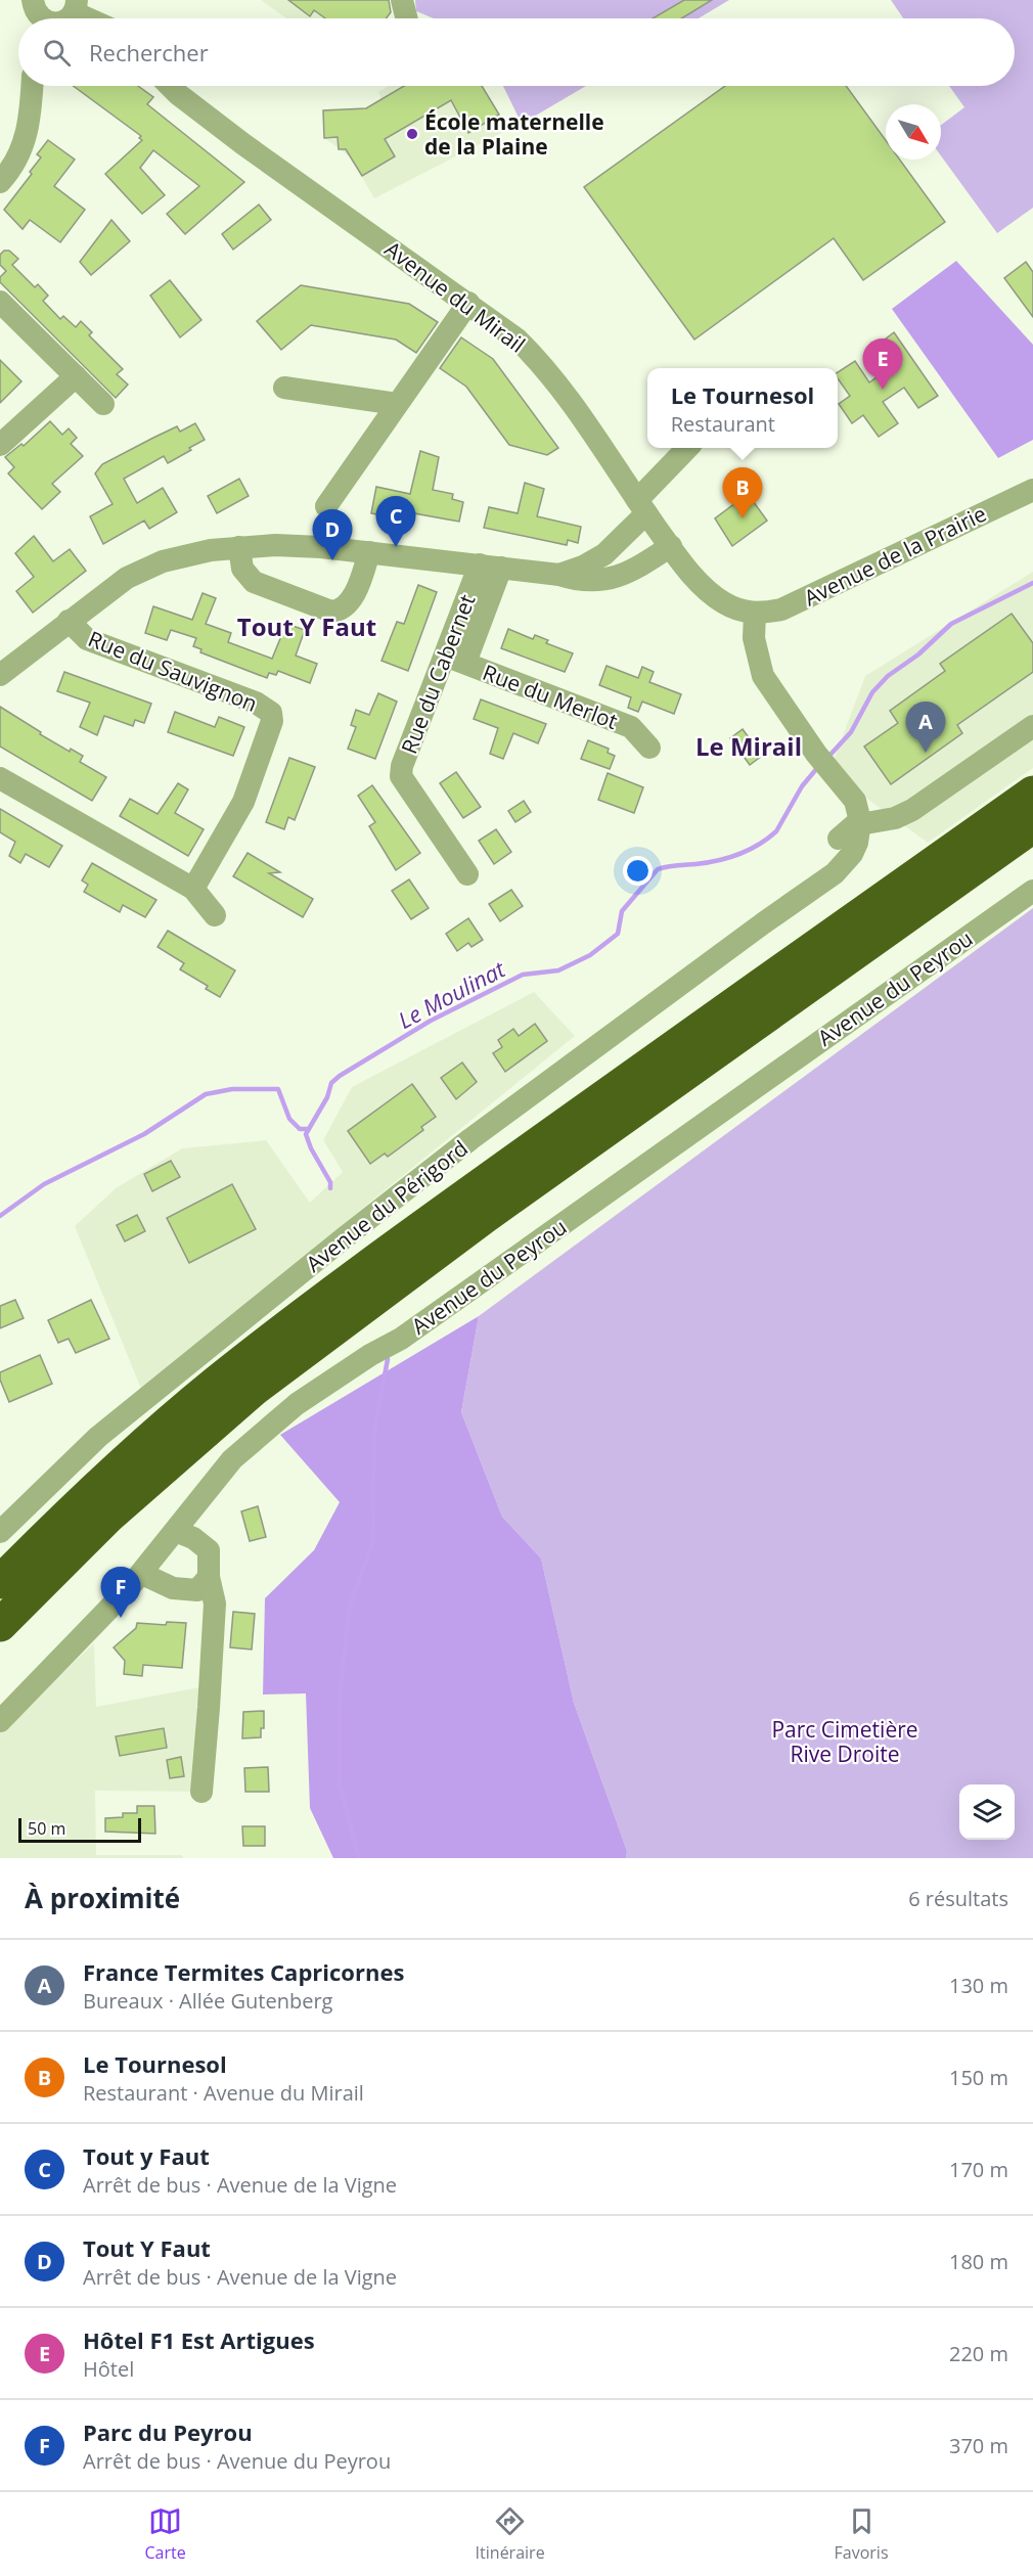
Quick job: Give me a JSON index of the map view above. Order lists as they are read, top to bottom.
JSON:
{
  "streets": {
    "street": [
      "Avenue du Mirail",
      "Avenue de la Prairie",
      "Rue du Sauvignon",
      "Rue du Cabernet",
      "Rue du Merlot",
      "Avenue du Peyrou",
      "Avenue du Périgord"
    ]
  },
  "crossings": [
    ["Avenue du Mirail", "Avenue de la Prairie"],
    ["Avenue du Mirail", "Avenue du Périgord"],
    ["Avenue de la Prairie", "Avenue du Périgord"],
    ["Rue du Cabernet", "Rue du Merlot"]
  ],
  "districts": ["Tout Y Faut", "Le Mirail"],
  "water": ["Le Moulinat"],
  "parks": ["Parc Cimetière Rive Droite"],
  "places": ["École maternelle de la Plaine"],
  "scale_bar": "50 m",
  "north": "bottom right",
  "page": {
    "search": "Rechercher",
    "pins": [
      "E",
      "B",
      "C",
      "D",
      "A",
      "F"
    ],
    "popup": ["Le Tournesol", "Restaurant"],
    "scale": "50 m",
    "heading": ["À proximité", "6 résultats"],
    "list": [
      {
        "mark": "A",
        "name": "France Termites Capricornes",
        "note": "Bureaux · Allée Gutenberg",
        "value": "130 m"
      },
      {
        "mark": "B",
        "name": "Le Tournesol",
        "note": "Restaurant · Avenue du Mirail",
        "value": "150 m"
      },
      {
        "mark": "C",
        "name": "Tout y Faut",
        "note": "Arrêt de bus · Avenue de la Vigne",
        "value": "170 m"
      },
      {
        "mark": "D",
        "name": "Tout Y Faut",
        "note": "Arrêt de bus · Avenue de la Vigne",
        "value": "180 m"
      },
      {
        "mark": "E",
        "name": "Hôtel F1 Est Artigues",
        "note": "Hôtel",
        "value": "220 m"
      },
      {
        "mark": "F",
        "name": "Parc du Peyrou",
        "note": "Arrêt de bus · Avenue du Peyrou",
        "value": "370 m"
      }
    ],
    "nav": ["Carte", "Itinéraire", "Favoris"]
  }
}
